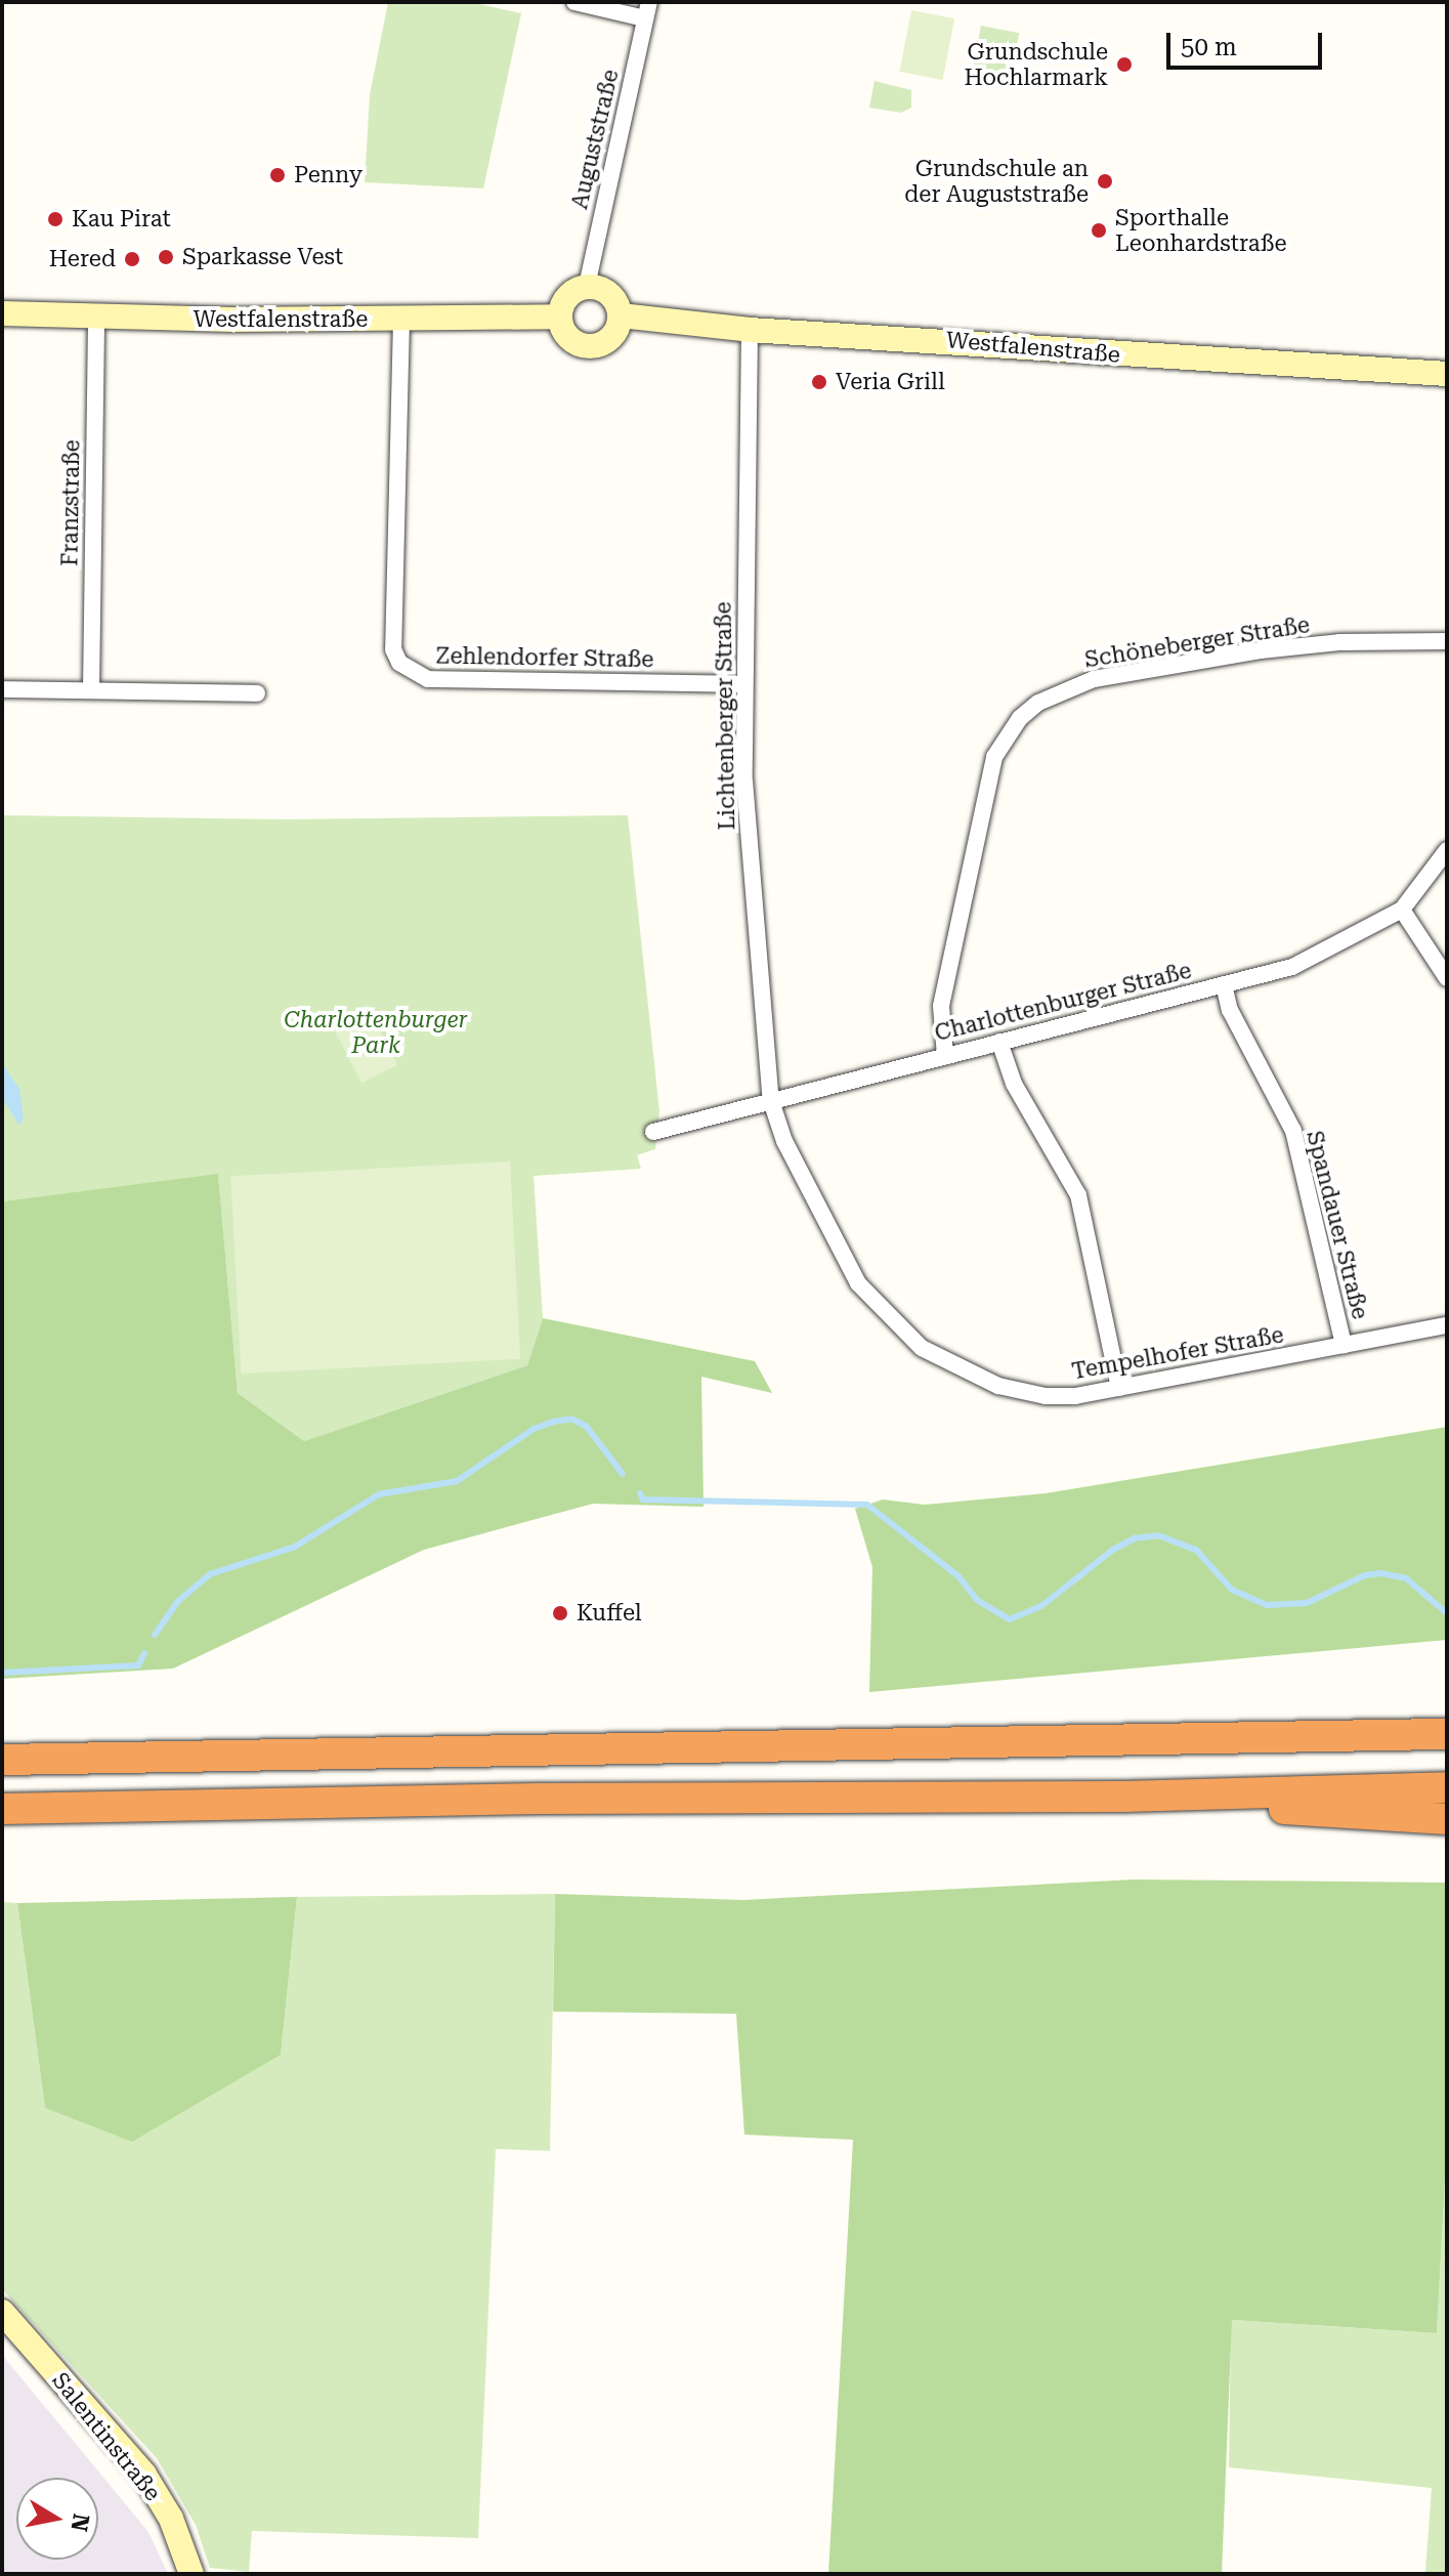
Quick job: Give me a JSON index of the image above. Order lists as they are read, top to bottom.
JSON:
{
  "streets": {
    "main road": ["Westfalenstraße", "Salentinstraße"],
    "street": [
      "Auguststraße",
      "Franzstraße",
      "Schöneberger Straße",
      "Zehlendorfer Straße",
      "Lichtenberger Straße",
      "Charlottenburger Straße",
      "Spandauer Straße",
      "Tempelhofer Straße"
    ]
  },
  "crossings": [
    ["Auguststraße", "Westfalenstraße"],
    ["Westfalenstraße", "Franzstraße"],
    ["Westfalenstraße", "Zehlendorfer Straße"],
    ["Westfalenstraße", "Lichtenberger Straße"],
    ["Schöneberger Straße", "Charlottenburger Straße"],
    ["Zehlendorfer Straße", "Lichtenberger Straße"],
    ["Lichtenberger Straße", "Charlottenburger Straße"],
    ["Lichtenberger Straße", "Tempelhofer Straße"],
    ["Charlottenburger Straße", "Spandauer Straße"],
    ["Charlottenburger Straße", "Tempelhofer Straße"],
    ["Spandauer Straße", "Tempelhofer Straße"]
  ],
  "parks": ["Charlottenburger Park"],
  "places": [
    "Grundschule Hochlarmark",
    "Penny",
    "Grundschule an der Auguststraße",
    "Kau Pirat",
    "Sporthalle Leonhardstraße",
    "Sparkasse Vest",
    "Hered",
    "Veria Grill",
    "Kuffel"
  ],
  "scale_bar": "50 m",
  "north": "right"
}
